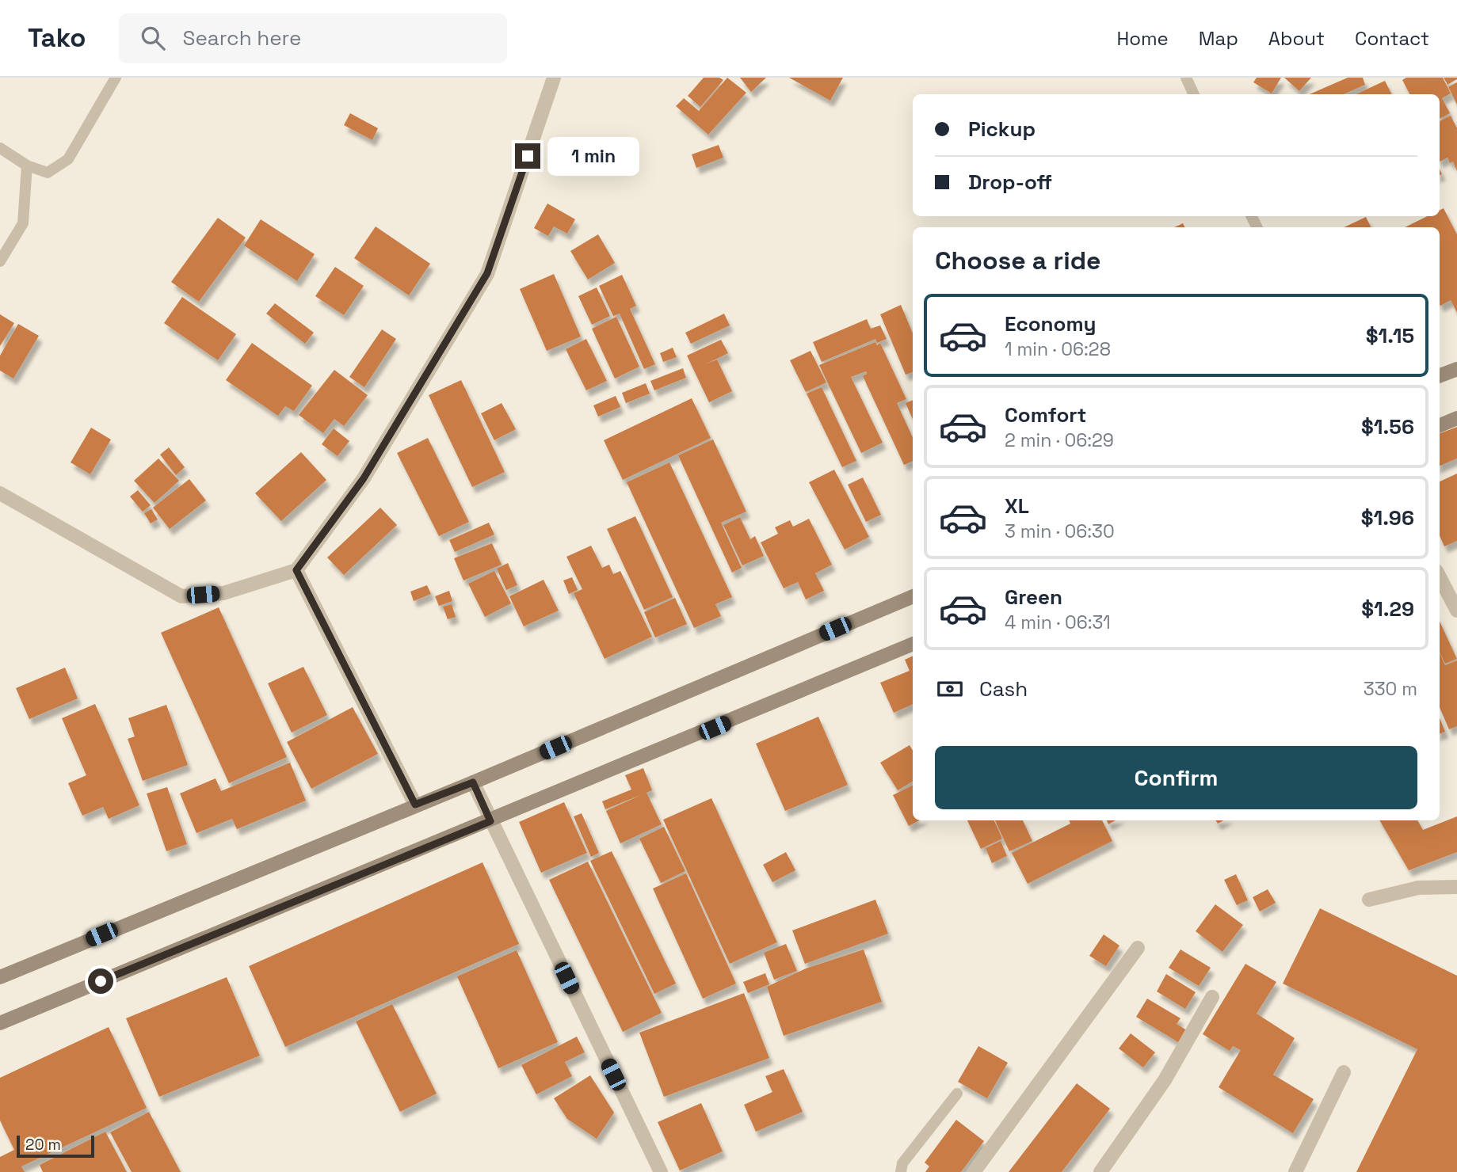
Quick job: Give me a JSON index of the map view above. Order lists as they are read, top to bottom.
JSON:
{
  "scale_bar": "20 m",
  "page": {
    "header": "Tako",
    "search": "Search here",
    "nav": [
      "Home",
      "Map",
      "About",
      "Contact"
    ],
    "banner": ["Pickup", "Drop-off"],
    "bubble": "1 min",
    "heading": "Choose a ride",
    "list": [
      {
        "name": "Economy",
        "note": "1 min · 06:28",
        "value": "$1.15"
      },
      {
        "name": "Comfort",
        "note": "2 min · 06:29",
        "value": "$1.56"
      },
      {
        "name": "XL",
        "note": "3 min · 06:30",
        "value": "$1.96"
      },
      {
        "name": "Green",
        "note": "4 min · 06:31",
        "value": "$1.29"
      }
    ],
    "pay": ["Cash", "330 m"],
    "buttons": "Confirm",
    "scale": "20 m"
  }
}
